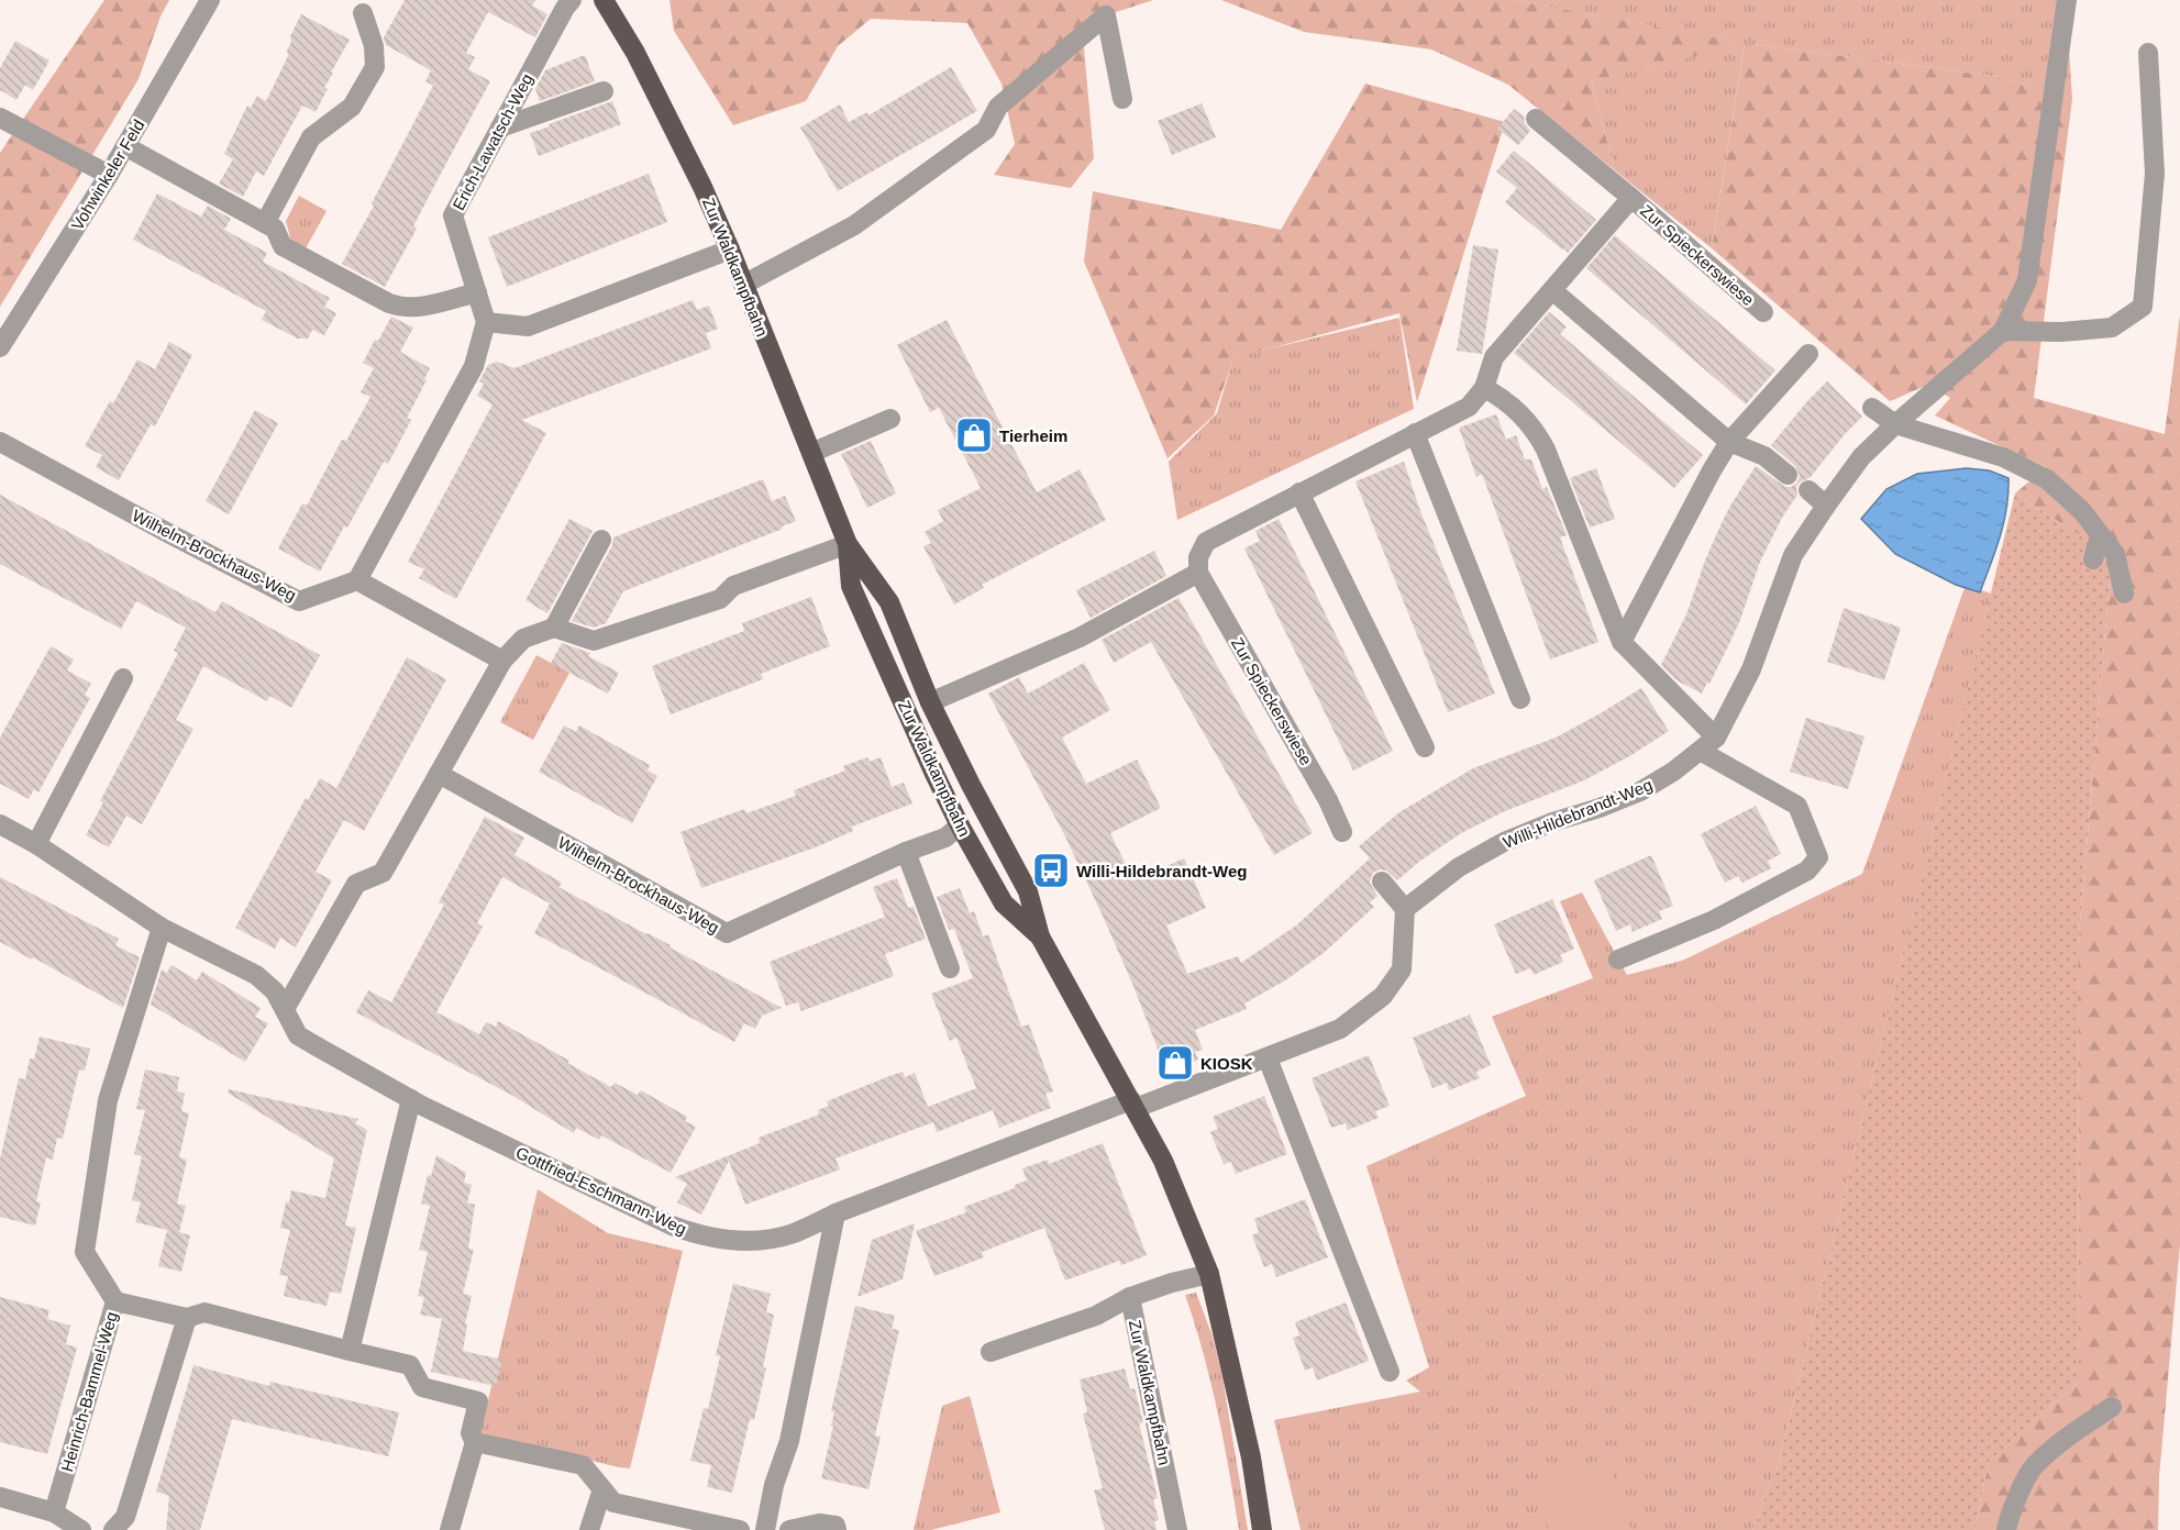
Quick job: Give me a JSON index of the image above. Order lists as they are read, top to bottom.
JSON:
{
  "streets": {
    "main road": ["Zur Waldkampfbahn"],
    "street": [
      "Erich-Lawatsch-Weg",
      "Vohwinkeler Feld",
      "Zur Spieckerswiese",
      "Wilhelm-Brockhaus-Weg",
      "Willi-Hildebrandt-Weg",
      "Gottfried-Eschmann-Weg",
      "Heinrich-Bammel-Weg"
    ]
  },
  "crossings": [
    ["Zur Waldkampfbahn", "Wilhelm-Brockhaus-Weg"],
    ["Zur Waldkampfbahn", "Gottfried-Eschmann-Weg"]
  ],
  "places": {
    "shop": ["Tierheim", "KIOSK"],
    "bus stop": ["Willi-Hildebrandt-Weg"]
  }
}
